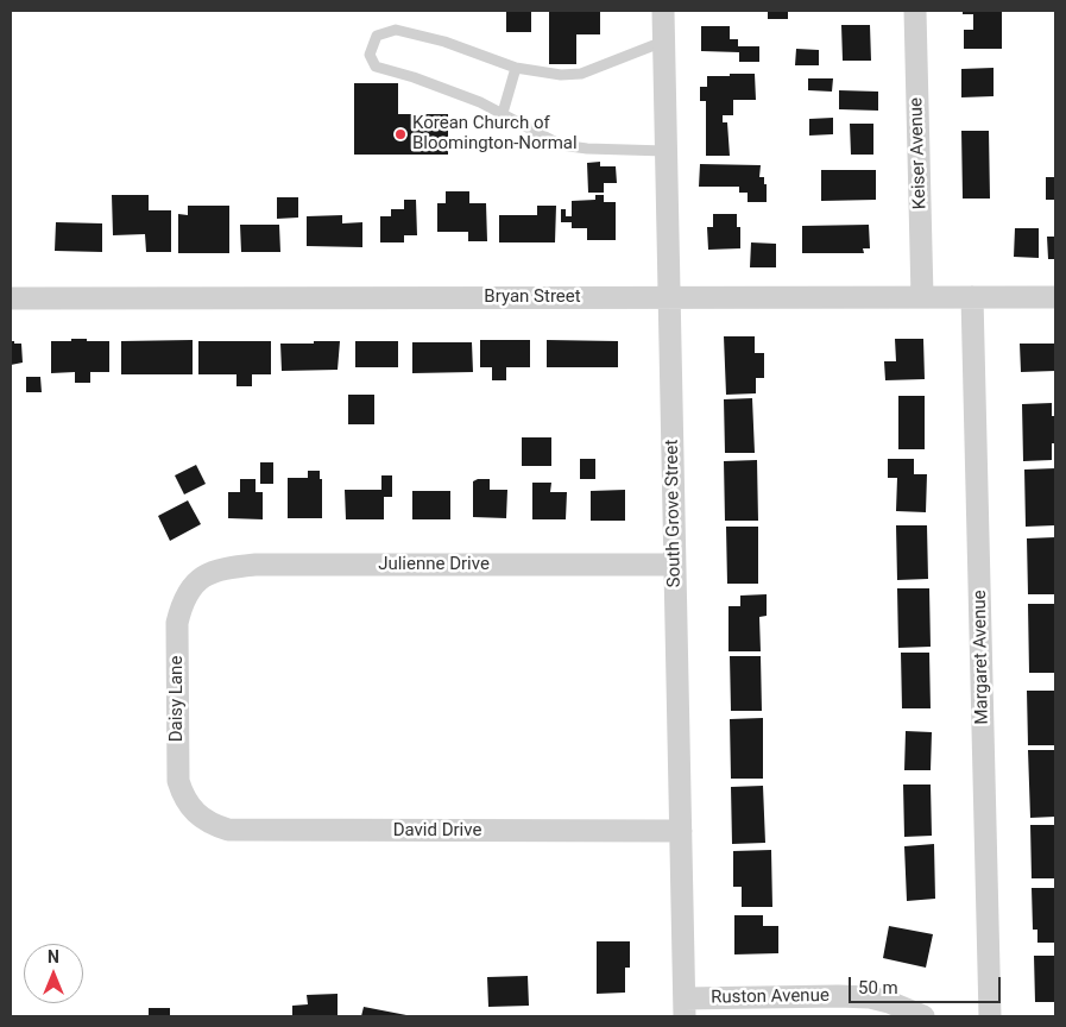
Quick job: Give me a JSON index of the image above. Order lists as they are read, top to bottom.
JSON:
{
  "streets": {
    "street": [
      "Keiser Avenue",
      "Bryan Street",
      "South Grove Street",
      "Julienne Drive",
      "Margaret Avenue",
      "Daisy Lane",
      "David Drive",
      "Ruston Avenue"
    ]
  },
  "crossings": [
    ["Keiser Avenue", "Bryan Street"],
    ["Bryan Street", "South Grove Street"],
    ["Bryan Street", "Margaret Avenue"],
    ["South Grove Street", "Julienne Drive"],
    ["South Grove Street", "David Drive"],
    ["South Grove Street", "Ruston Avenue"],
    ["Julienne Drive", "Daisy Lane"],
    ["Daisy Lane", "David Drive"]
  ],
  "places": ["Korean Church of Bloomington-Normal"],
  "scale_bar": "50 m",
  "north": "top"
}
